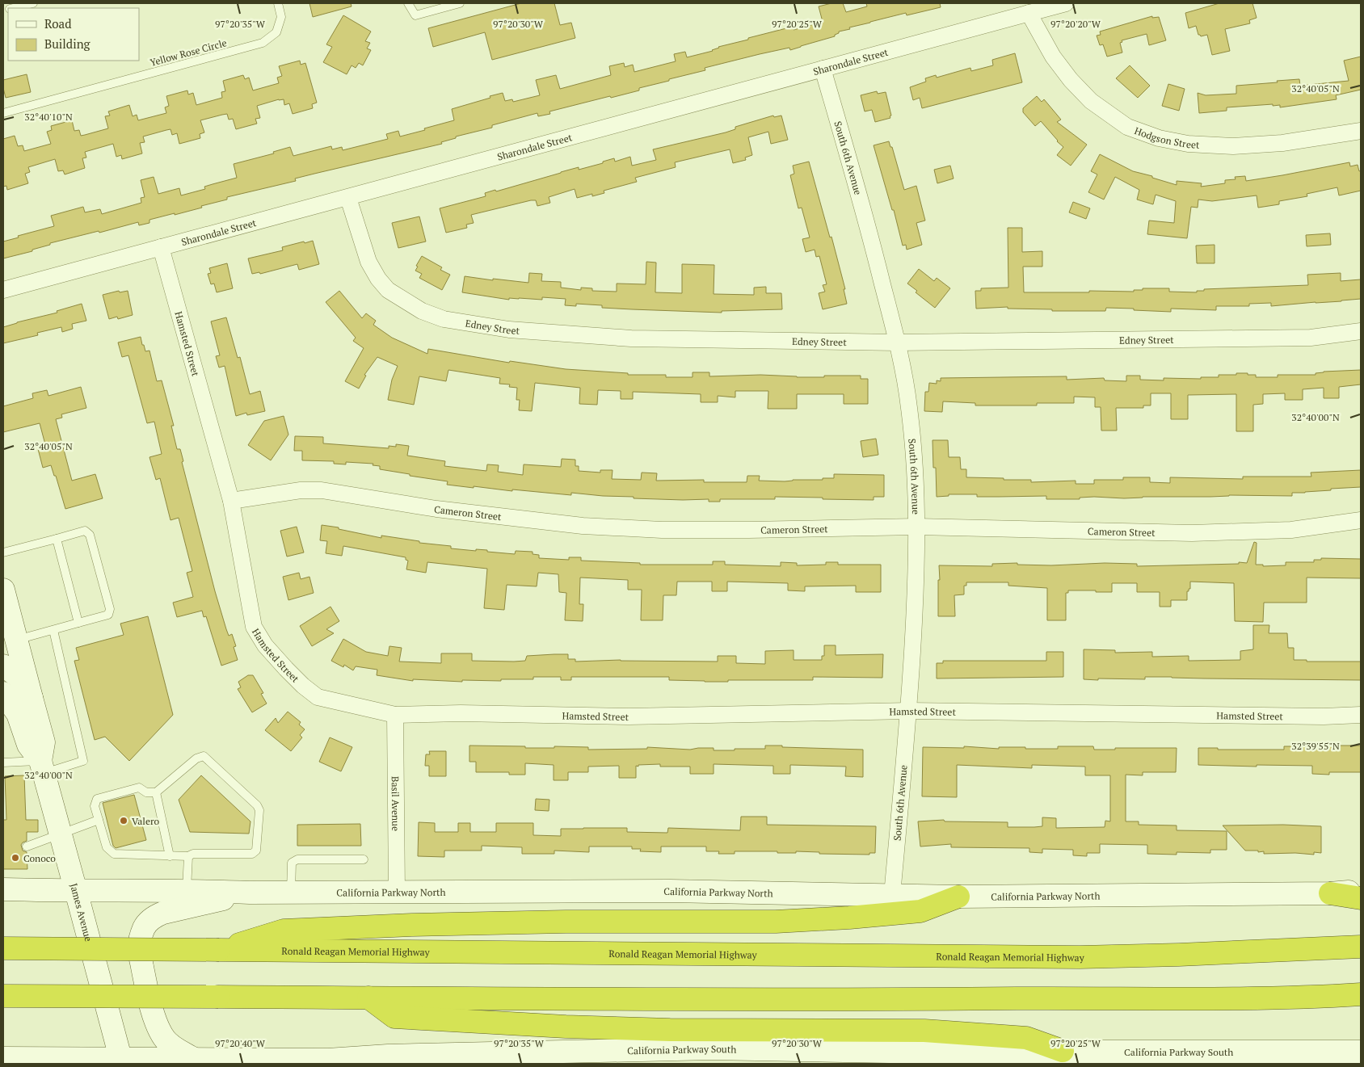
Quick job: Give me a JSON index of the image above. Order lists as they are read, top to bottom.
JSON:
{
  "streets": {
    "highway": ["Ronald Reagan Memorial Highway"],
    "main road": ["California Parkway North", "James Avenue", "California Parkway South"],
    "street": [
      "Sharondale Street",
      "Hodgson Street",
      "South 6th Avenue",
      "Edney Street",
      "Hamsted Street",
      "Cameron Street",
      "Basil Avenue"
    ],
    "lane": ["Yellow Rose Circle"]
  },
  "crossings": [
    ["Sharondale Street", "Hodgson Street"],
    ["Sharondale Street", "South 6th Avenue"],
    ["Sharondale Street", "Edney Street"],
    ["Sharondale Street", "Hamsted Street"],
    ["South 6th Avenue", "Edney Street"],
    ["South 6th Avenue", "Hamsted Street"],
    ["South 6th Avenue", "Cameron Street"],
    ["South 6th Avenue", "California Parkway North"],
    ["Hamsted Street", "Cameron Street"],
    ["Hamsted Street", "Basil Avenue"],
    ["Basil Avenue", "California Parkway North"],
    ["California Parkway North", "James Avenue"],
    ["James Avenue", "California Parkway South"]
  ],
  "places": ["Valero", "Conoco"],
  "legend": ["Road", "Building"],
  "coordinates": [
    "97°20'35\"W",
    "97°20'30\"W",
    "97°20'25\"W",
    "97°20'20\"W",
    "32°40'05\"N",
    "32°40'10\"N",
    "32°40'00\"N",
    "32°39'55\"N",
    "97°20'40\"W"
  ]
}
